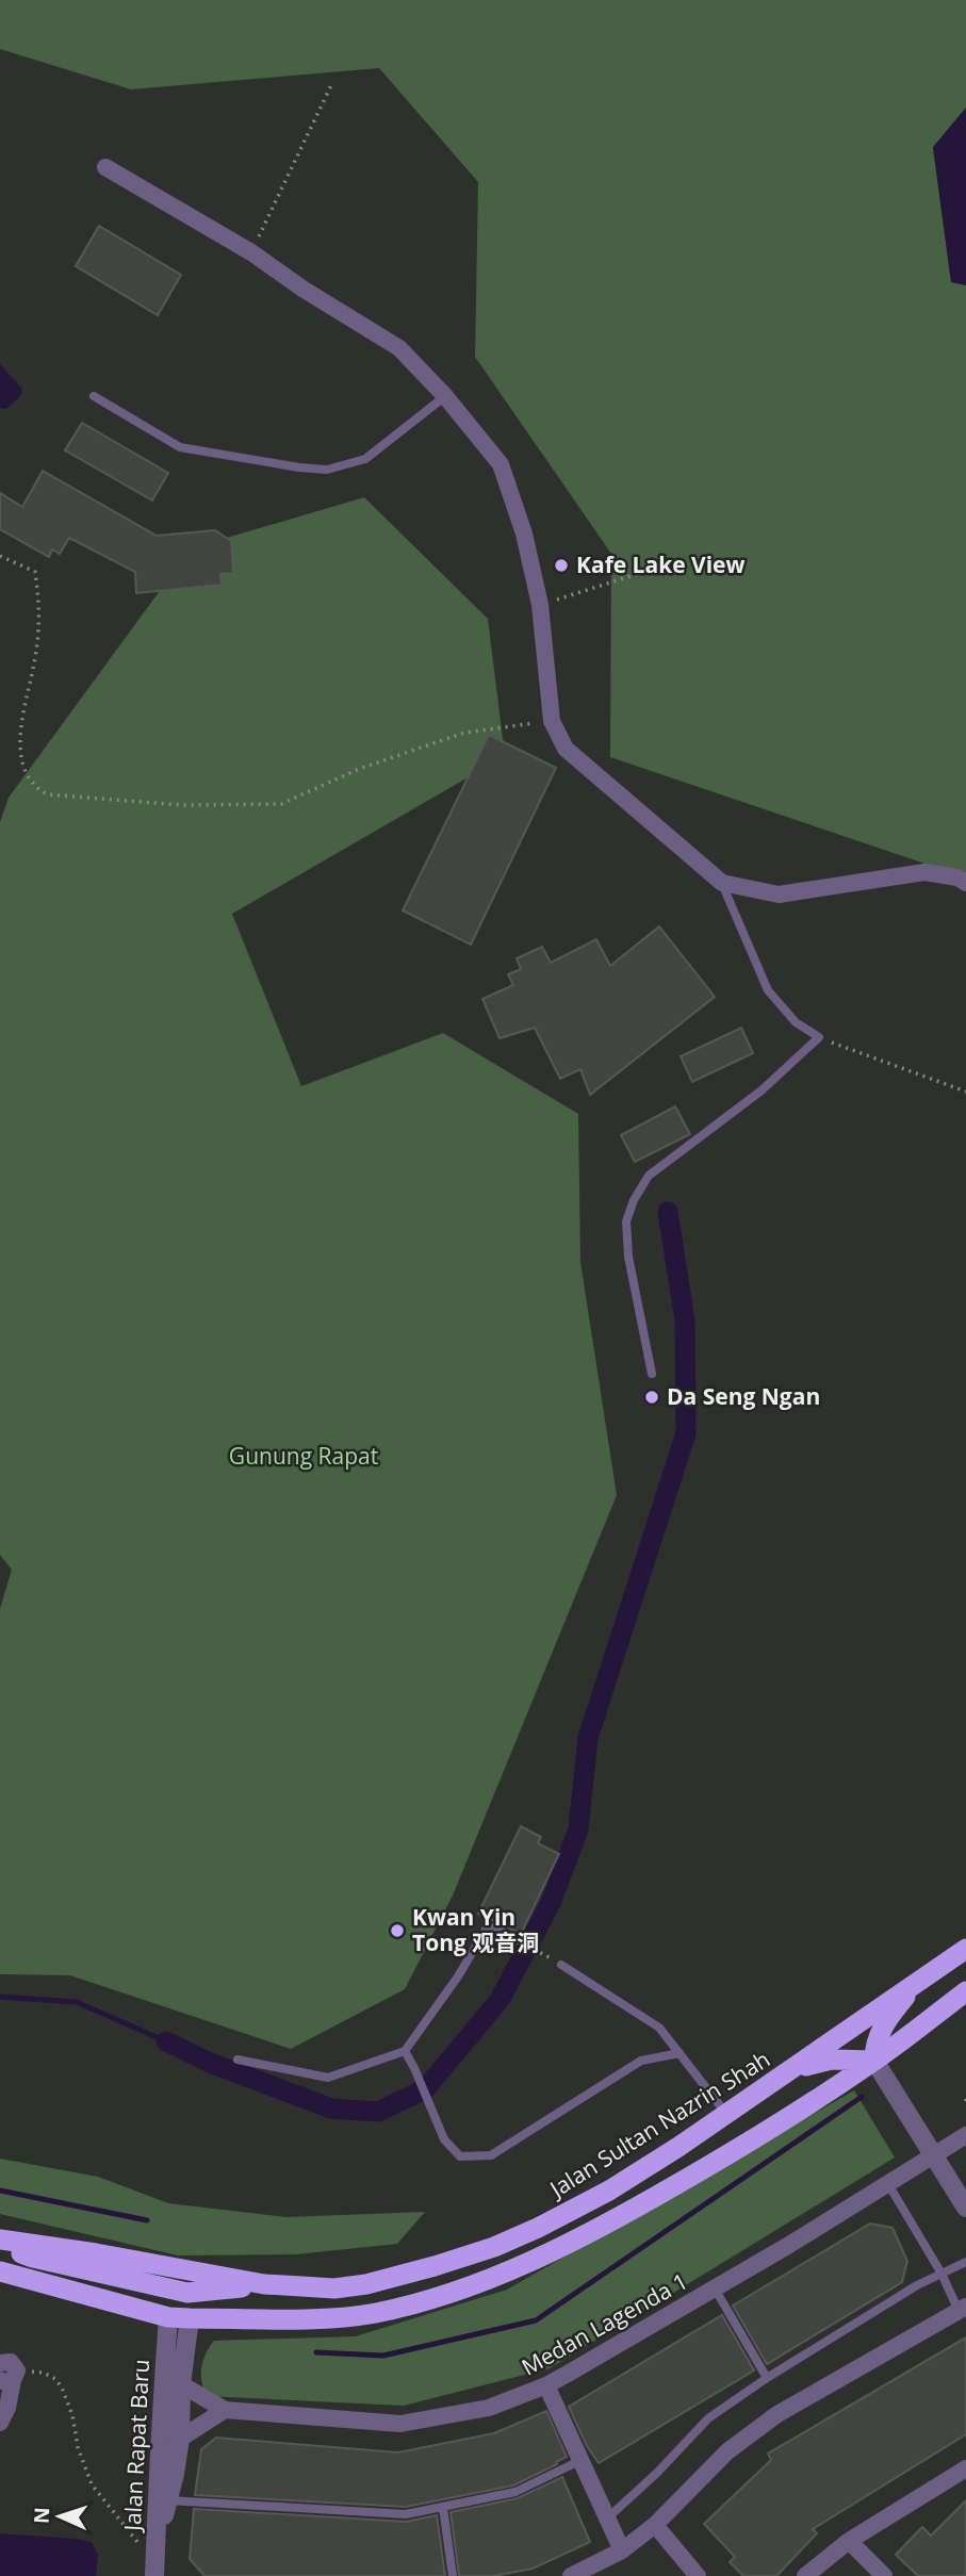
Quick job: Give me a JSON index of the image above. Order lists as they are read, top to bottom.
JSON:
{
  "streets": {
    "highway": ["Jalan Sultan Nazrin Shah"],
    "street": ["Medan Lagenda 1", "Jalan Rapat Baru"]
  },
  "parks": ["Gunung Rapat"],
  "places": ["Kafe Lake View", "Da Seng Ngan", "Kwan Yin Tong 观音洞"],
  "north": "left"
}
